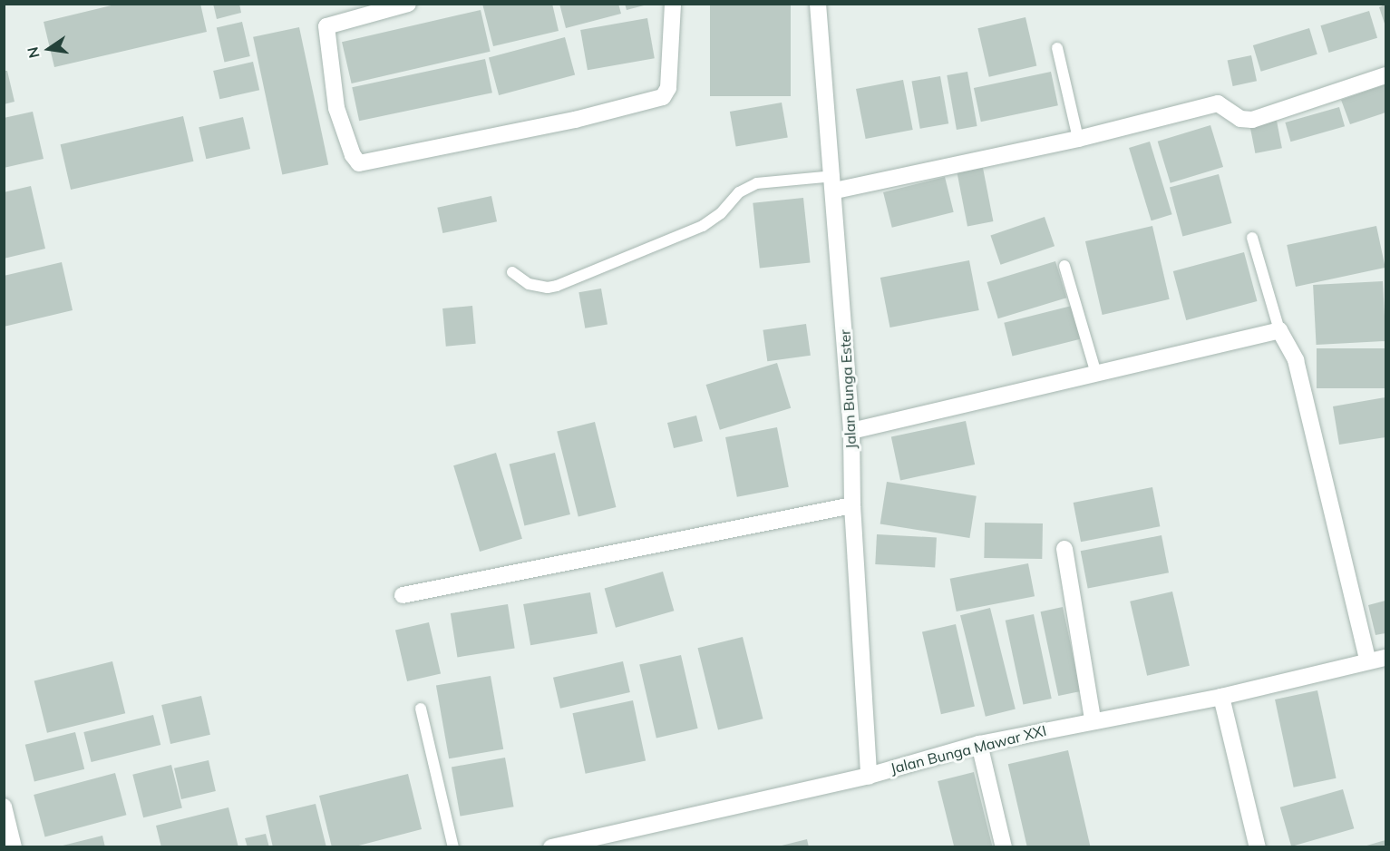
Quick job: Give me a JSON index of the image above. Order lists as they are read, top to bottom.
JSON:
{
  "streets": {
    "street": ["Jalan Bunga Ester", "Jalan Bunga Mawar XXI"]
  },
  "crossings": [
    ["Jalan Bunga Ester", "Jalan Bunga Mawar XXI"]
  ],
  "north": "left"
}
